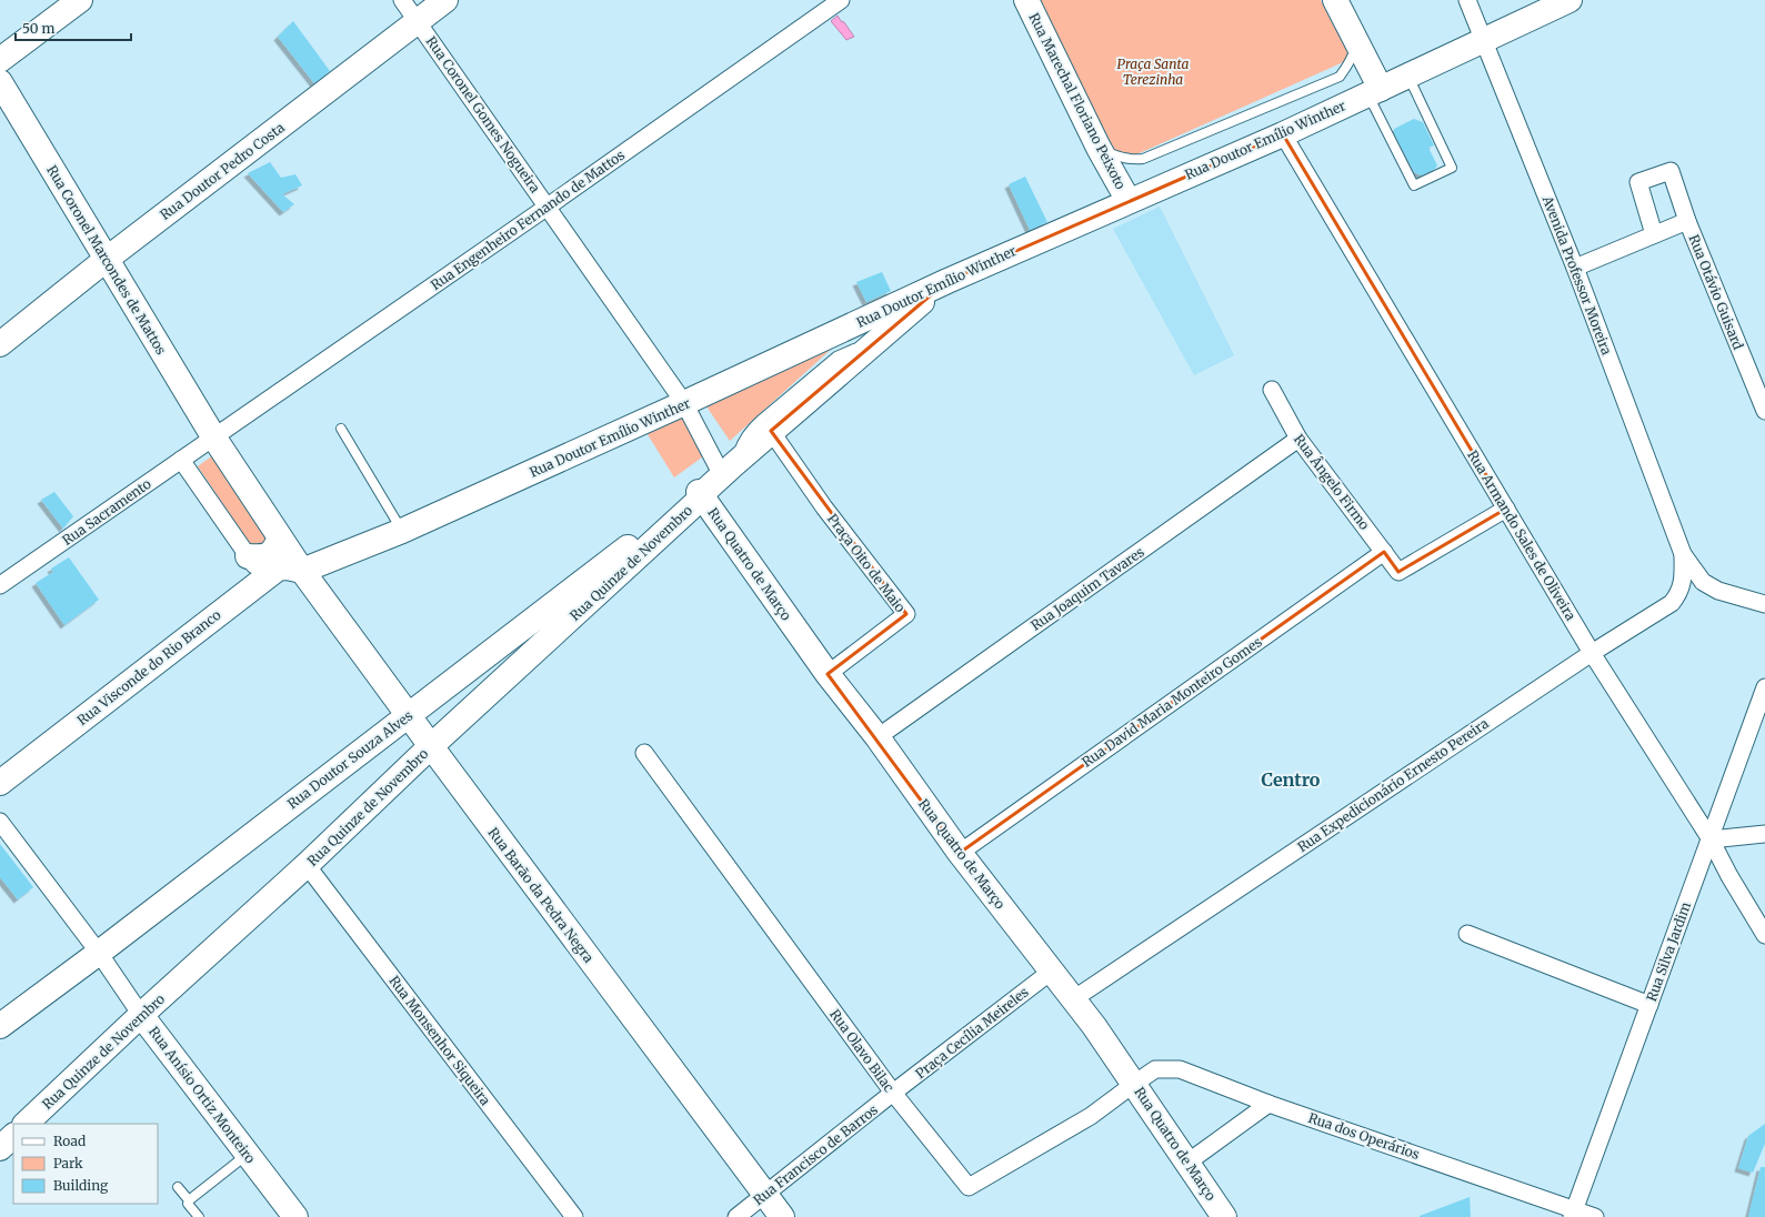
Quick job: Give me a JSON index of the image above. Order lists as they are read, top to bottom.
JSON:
{
  "streets": {
    "main road": [
      "Rua Marechal Floriano Peixoto",
      "Rua Doutor Emílio Winther",
      "Rua Doutor Pedro Costa",
      "Rua Coronel Marcondes de Mattos",
      "Rua Quinze de Novembro",
      "Rua Quatro de Março",
      "Rua Visconde do Rio Branco",
      "Rua Doutor Souza Alves",
      "Rua Barão da Pedra Negra",
      "Rua Anísio Ortiz Monteiro"
    ],
    "street": [
      "Rua Coronel Gomes Nogueira",
      "Rua Engenheiro Fernando de Mattos",
      "Avenida Professor Moreira",
      "Rua Otávio Guisard",
      "Rua Ângelo Firmo",
      "Rua Sacramento",
      "Rua Armando Sales de Oliveira",
      "Praça Oito de Maio",
      "Rua Joaquim Tavares",
      "Rua David Maria Monteiro Gomes",
      "Rua Expedicionário Ernesto Pereira",
      "Rua Silva Jardim",
      "Praça Cecília Meireles",
      "Rua Monsenhor Siqueira",
      "Rua Olavo Bilac",
      "Rua dos Operários",
      "Rua Francisco de Barros"
    ]
  },
  "crossings": [
    ["Rua Marechal Floriano Peixoto", "Rua Doutor Emílio Winther"],
    ["Rua Coronel Gomes Nogueira", "Rua Doutor Emílio Winther"],
    ["Rua Coronel Gomes Nogueira", "Rua Doutor Pedro Costa"],
    ["Rua Coronel Gomes Nogueira", "Rua Engenheiro Fernando de Mattos"],
    ["Rua Coronel Gomes Nogueira", "Rua Quatro de Março"],
    ["Rua Doutor Emílio Winther", "Avenida Professor Moreira"],
    ["Rua Doutor Emílio Winther", "Rua Armando Sales de Oliveira"],
    ["Rua Doutor Emílio Winther", "Rua Quinze de Novembro"],
    ["Rua Doutor Emílio Winther", "Rua Quatro de Março"],
    ["Rua Doutor Emílio Winther", "Rua Visconde do Rio Branco"],
    ["Rua Doutor Emílio Winther", "Rua Barão da Pedra Negra"],
    ["Rua Doutor Pedro Costa", "Rua Coronel Marcondes de Mattos"],
    ["Rua Engenheiro Fernando de Mattos", "Rua Coronel Marcondes de Mattos"],
    ["Rua Engenheiro Fernando de Mattos", "Rua Sacramento"],
    ["Rua Coronel Marcondes de Mattos", "Rua Sacramento"],
    ["Rua Coronel Marcondes de Mattos", "Rua Barão da Pedra Negra"],
    ["Avenida Professor Moreira", "Rua Expedicionário Ernesto Pereira"],
    ["Rua Ângelo Firmo", "Rua Armando Sales de Oliveira"],
    ["Rua Ângelo Firmo", "Rua Joaquim Tavares"],
    ["Rua Ângelo Firmo", "Rua David Maria Monteiro Gomes"],
    ["Rua Armando Sales de Oliveira", "Rua Expedicionário Ernesto Pereira"],
    ["Rua Armando Sales de Oliveira", "Rua Silva Jardim"],
    ["Rua Quinze de Novembro", "Praça Oito de Maio"],
    ["Rua Quinze de Novembro", "Rua Quatro de Março"],
    ["Rua Quinze de Novembro", "Rua Doutor Souza Alves"],
    ["Rua Quinze de Novembro", "Rua Barão da Pedra Negra"],
    ["Rua Quinze de Novembro", "Rua Monsenhor Siqueira"],
    ["Rua Quinze de Novembro", "Rua Anísio Ortiz Monteiro"],
    ["Praça Oito de Maio", "Rua Quatro de Março"],
    ["Rua Quatro de Março", "Rua Joaquim Tavares"],
    ["Rua Quatro de Março", "Rua David Maria Monteiro Gomes"],
    ["Rua Quatro de Março", "Rua Doutor Souza Alves"],
    ["Rua Quatro de Março", "Rua Expedicionário Ernesto Pereira"],
    ["Rua Quatro de Março", "Praça Cecília Meireles"],
    ["Rua Quatro de Março", "Rua Olavo Bilac"],
    ["Rua Quatro de Março", "Rua dos Operários"],
    ["Rua Visconde do Rio Branco", "Rua Barão da Pedra Negra"],
    ["Rua Doutor Souza Alves", "Rua Barão da Pedra Negra"],
    ["Rua Doutor Souza Alves", "Rua Anísio Ortiz Monteiro"],
    ["Rua Barão da Pedra Negra", "Rua Francisco de Barros"],
    ["Rua Silva Jardim", "Rua dos Operários"],
    ["Praça Cecília Meireles", "Rua Olavo Bilac"],
    ["Praça Cecília Meireles", "Rua Francisco de Barros"],
    ["Rua Olavo Bilac", "Rua dos Operários"],
    ["Rua Olavo Bilac", "Rua Francisco de Barros"]
  ],
  "districts": ["Centro"],
  "parks": ["Praça Santa Terezinha"],
  "legend": ["Road", "Park", "Building"],
  "scale_bar": "50 m"
}
